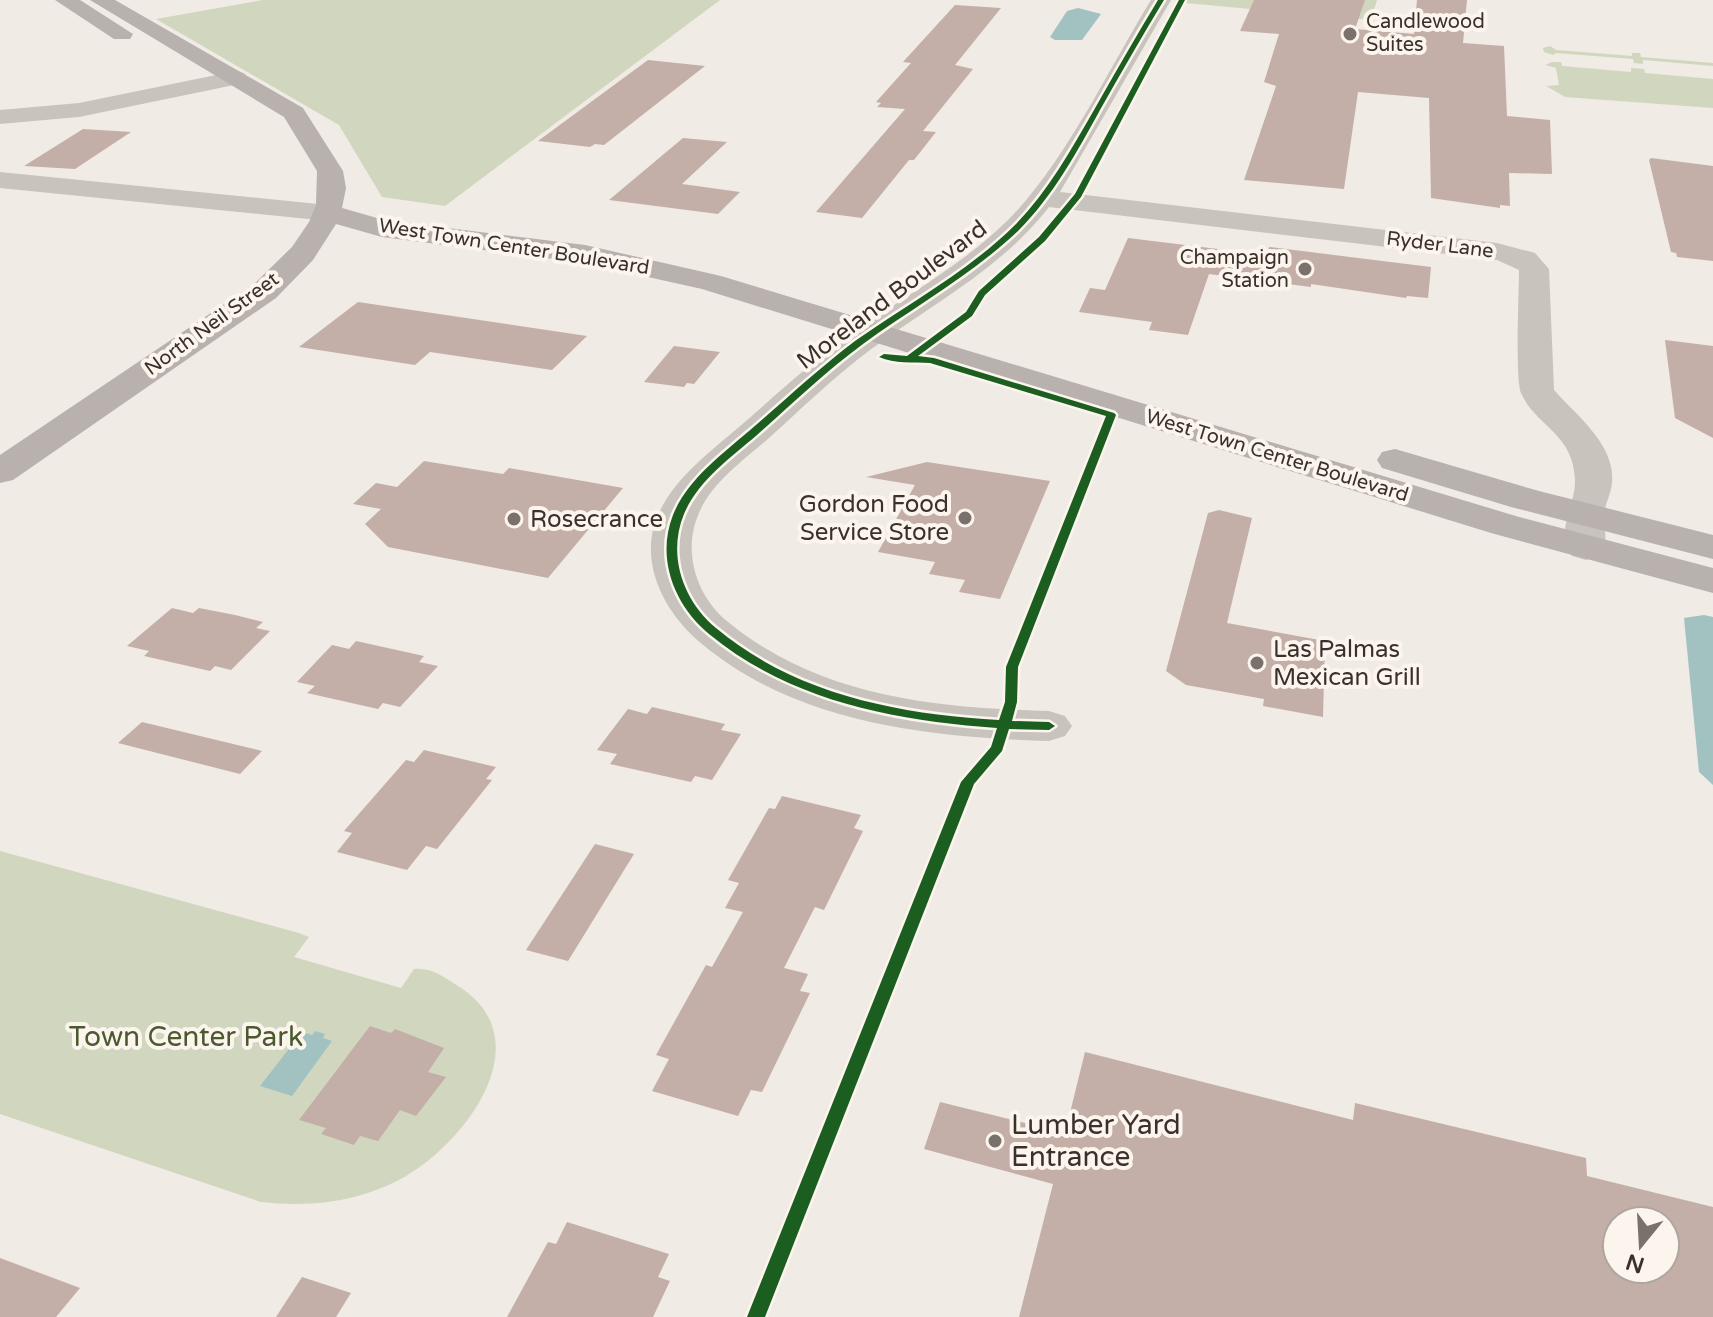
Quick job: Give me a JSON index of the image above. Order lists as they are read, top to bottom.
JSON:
{
  "streets": {
    "main road": ["West Town Center Boulevard", "North Neil Street"],
    "street": ["Ryder Lane", "Moreland Boulevard"]
  },
  "crossings": [
    ["Ryder Lane", "West Town Center Boulevard"],
    ["Ryder Lane", "Moreland Boulevard"],
    ["West Town Center Boulevard", "Moreland Boulevard"],
    ["West Town Center Boulevard", "North Neil Street"]
  ],
  "parks": ["Town Center Park"],
  "places": [
    "Candlewood Suites",
    "Champaign Station",
    "Gordon Food Service Store",
    "Rosecrance",
    "Las Palmas Mexican Grill",
    "Lumber Yard Entrance"
  ],
  "north": "bottom"
}
